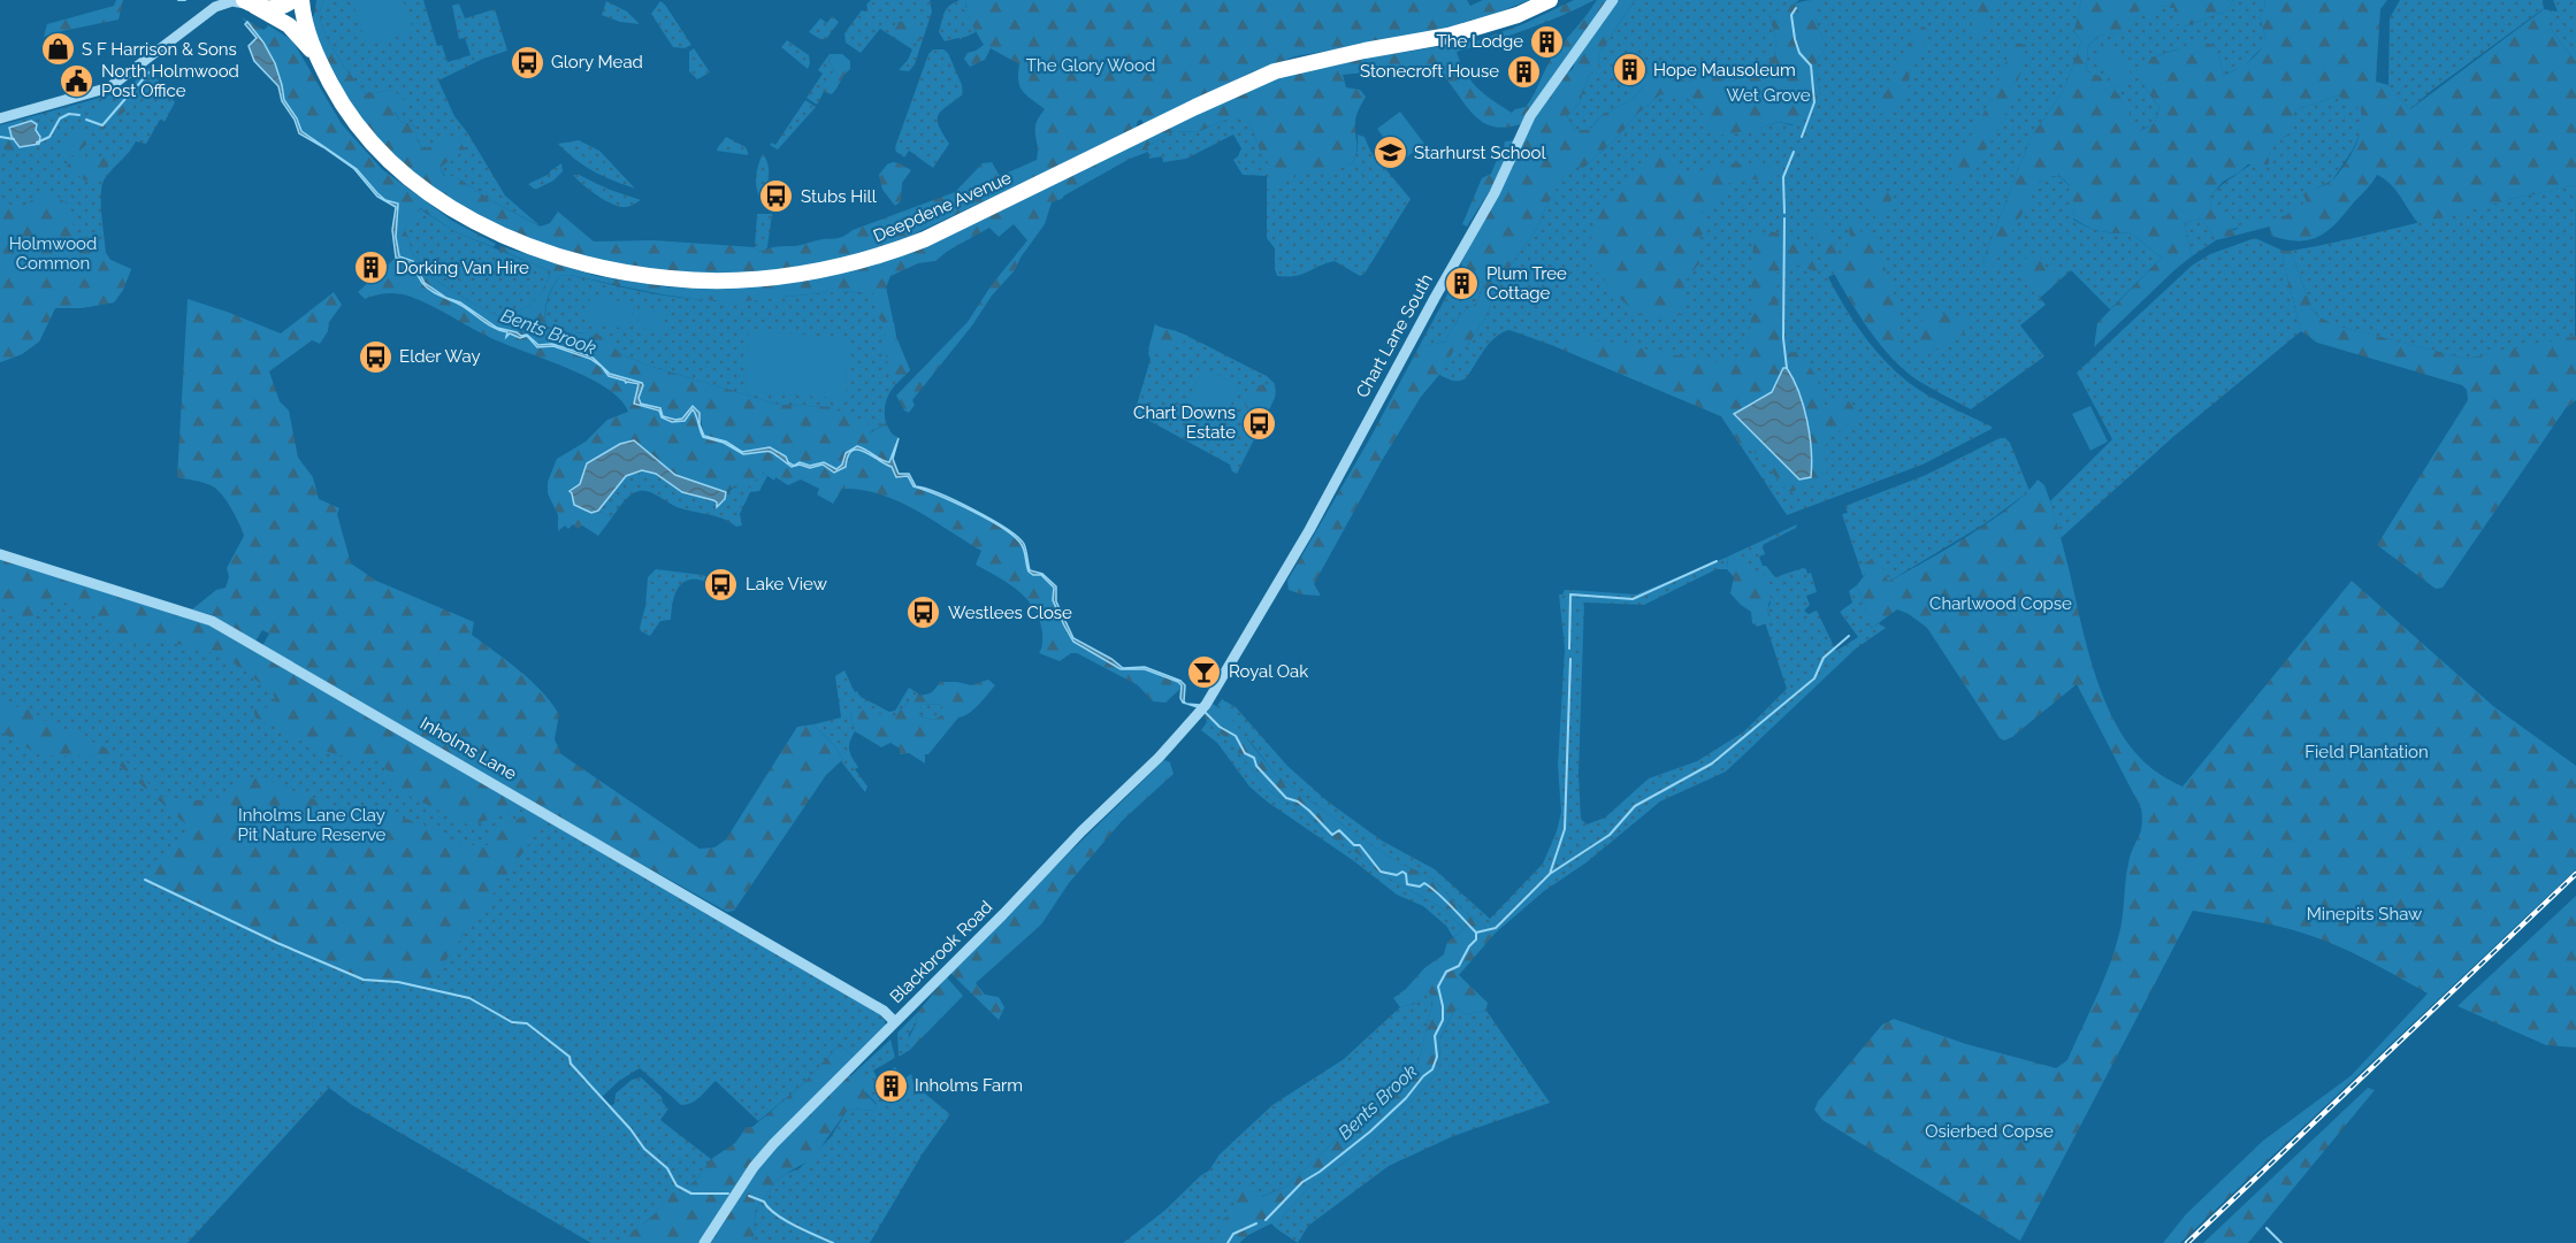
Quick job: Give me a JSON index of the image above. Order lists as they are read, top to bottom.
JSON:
{
  "streets": {
    "highway": ["Deepdene Avenue"],
    "street": ["Chart Lane South", "Inholms Lane", "Blackbrook Road"]
  },
  "crossings": [
    ["Chart Lane South", "Blackbrook Road"],
    ["Inholms Lane", "Blackbrook Road"]
  ],
  "water": ["Bents Brook"],
  "parks": [
    "The Glory Wood",
    "Wet Grove",
    "Holmwood Common",
    "Charlwood Copse",
    "Field Plantation",
    "Inholms Lane Clay Pit Nature Reserve",
    "Minepits Shaw",
    "Osierbed Copse"
  ],
  "places": {
    "building": [
      "The Lodge",
      "Hope Mausoleum",
      "Stonecroft House",
      "Dorking Van Hire",
      "Plum Tree Cottage",
      "Inholms Farm"
    ],
    "shop": ["S F Harrison & Sons"],
    "bus stop": [
      "Glory Mead",
      "Stubs Hill",
      "Elder Way",
      "Chart Downs Estate",
      "Lake View",
      "Westlees Close"
    ],
    "public building": ["North Holmwood Post Office"],
    "school or university": ["Starhurst School"],
    "bar": ["Royal Oak"]
  }
}
